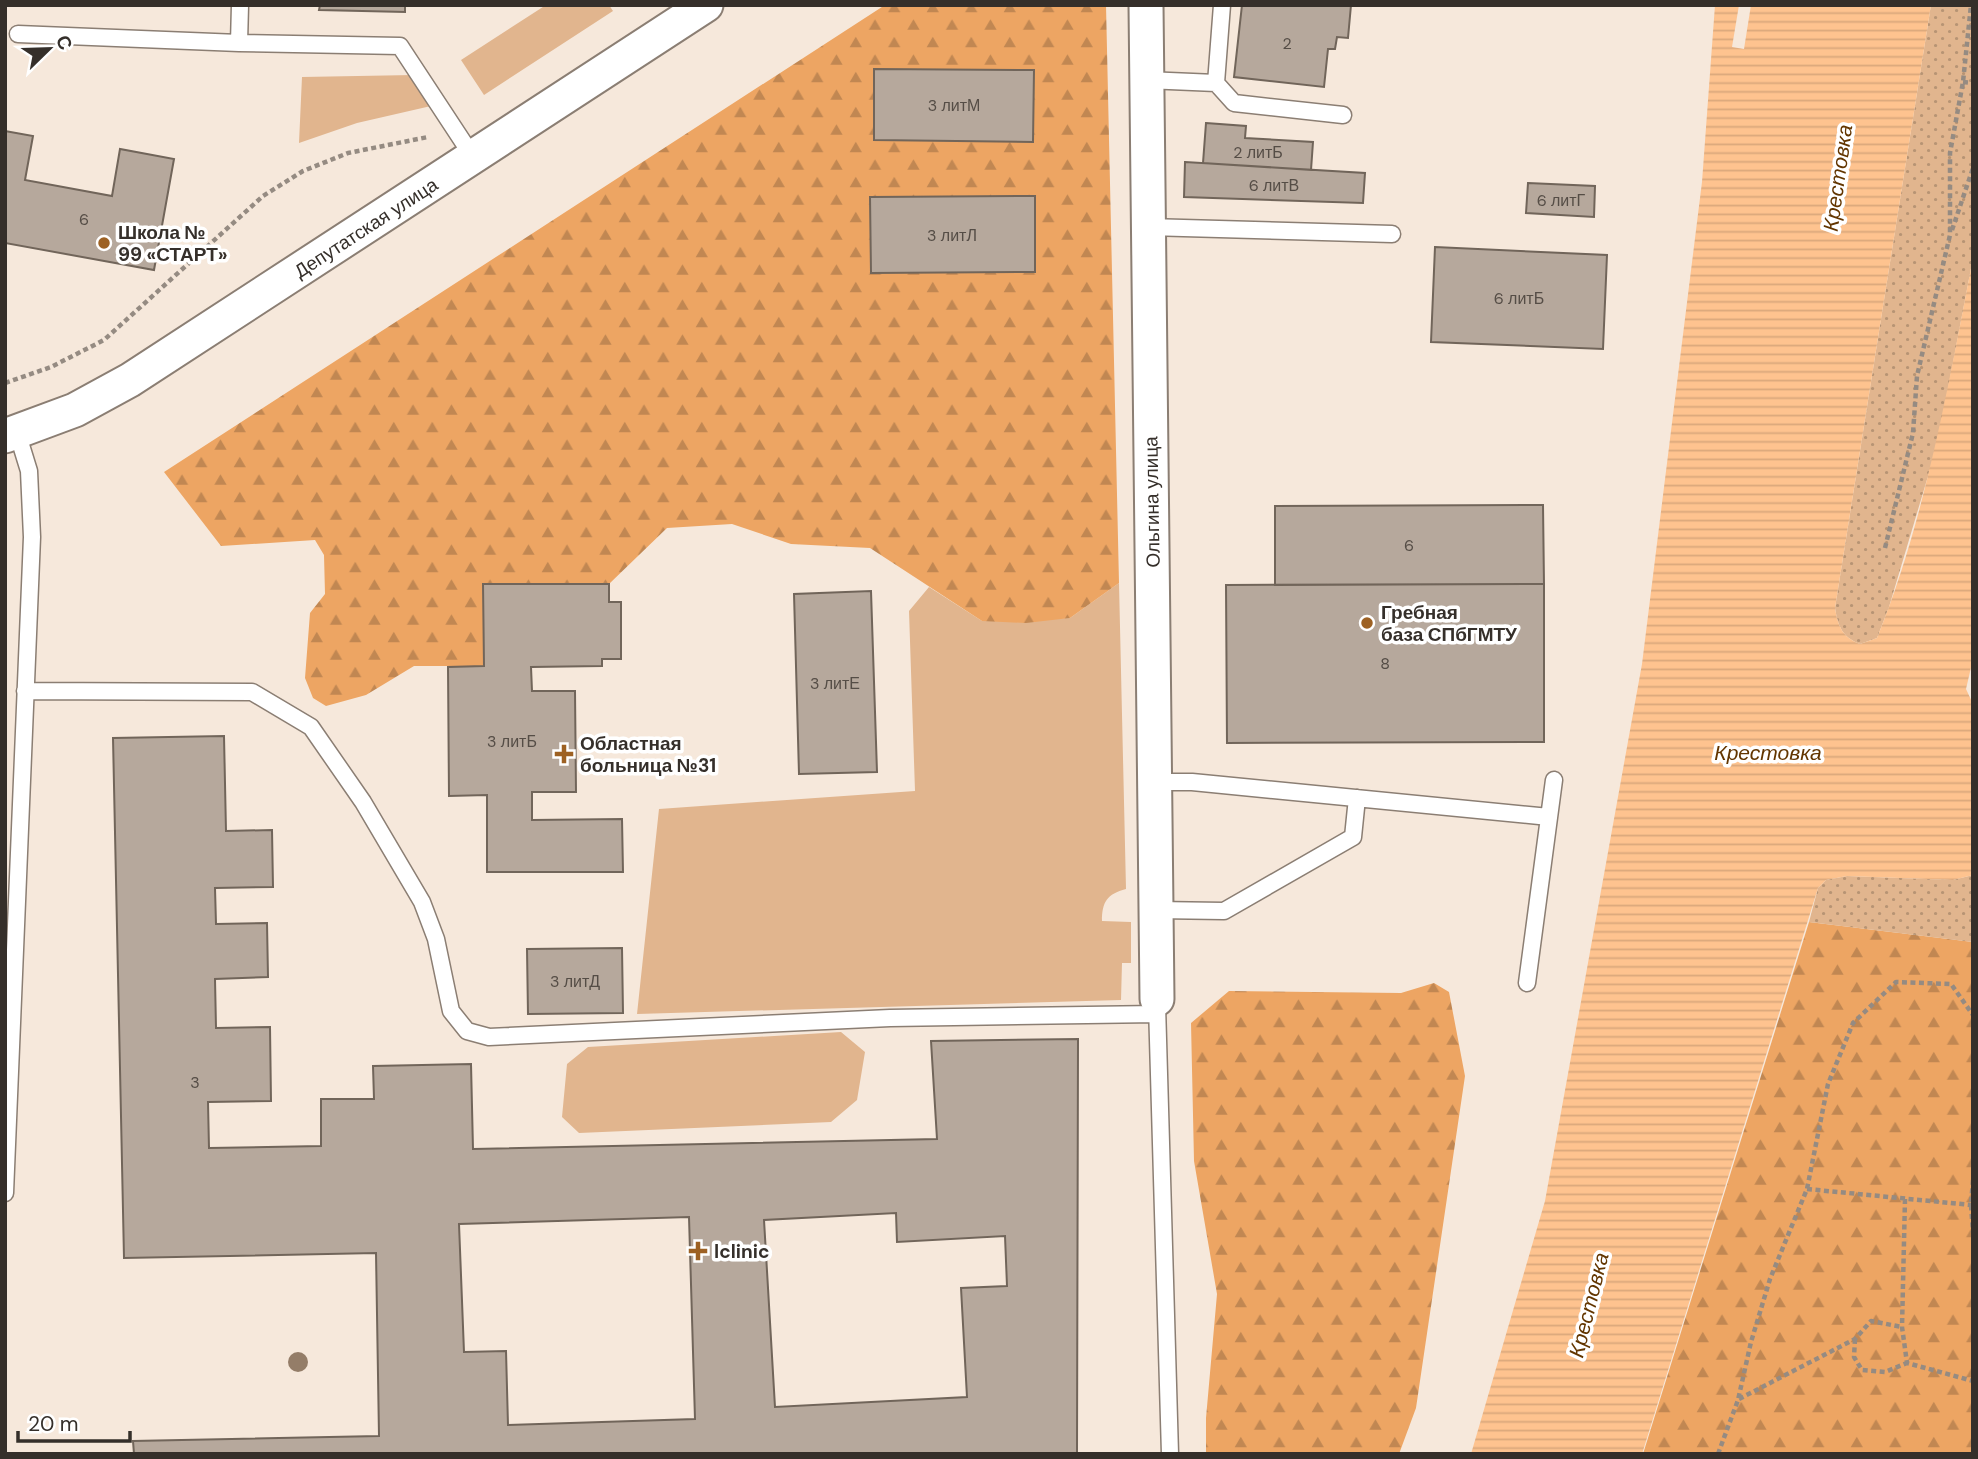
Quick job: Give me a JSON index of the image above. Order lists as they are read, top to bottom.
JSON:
{
  "streets": {
    "street": ["Депутатская улица", "Ольгина улица"]
  },
  "water": ["Крестовка"],
  "places": {
    "other": ["Школа № 99 «СТАРТ»", "Гребная база СПбГМТУ"],
    "health": ["Областная больница №31", "Iclinic"]
  },
  "house_numbers": [
    "2",
    "3 литМ",
    "2 литБ",
    "6 литВ",
    "6 литГ",
    "6",
    "3 литЛ",
    "6 литБ",
    "6",
    "8",
    "3 литЕ",
    "3 литБ",
    "3 литД",
    "3"
  ],
  "scale_bar": "20 m",
  "north": "top right"
}
